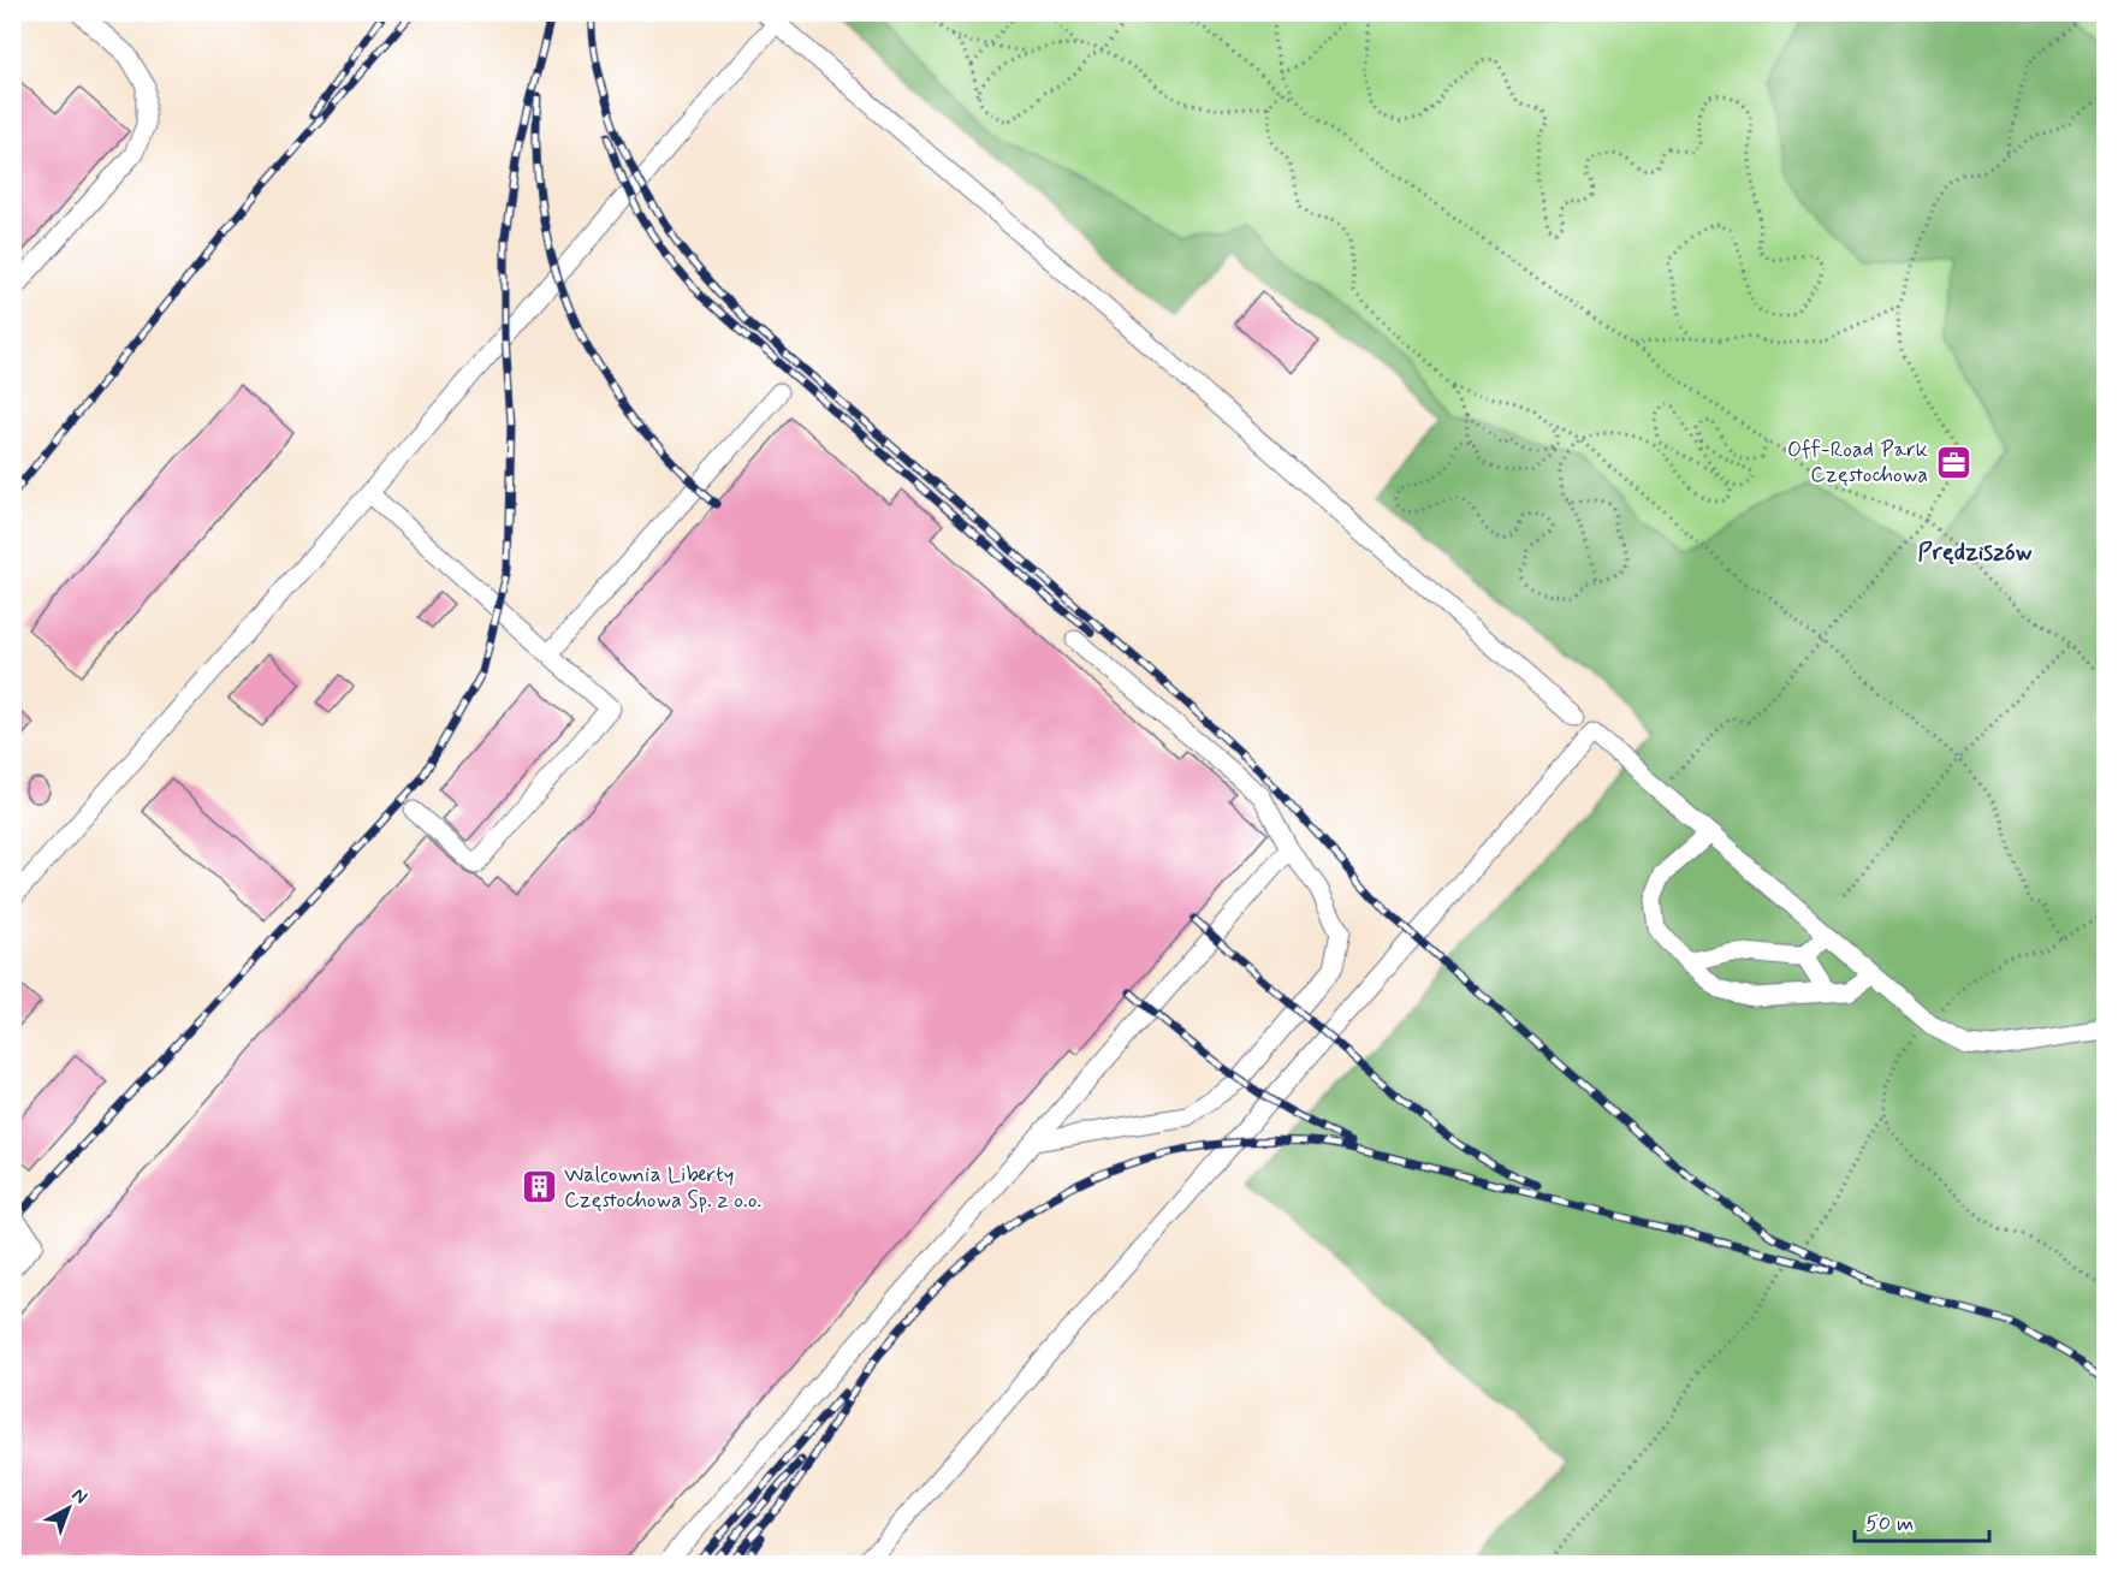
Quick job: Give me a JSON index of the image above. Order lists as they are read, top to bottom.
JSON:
{
  "districts": ["Prędziszów"],
  "places": {
    "office": ["Off-Road Park Częstochowa"],
    "building": ["Walcownia Liberty Częstochowa Sp. z o.o."]
  },
  "scale_bar": "50 m",
  "north": "top right"
}
